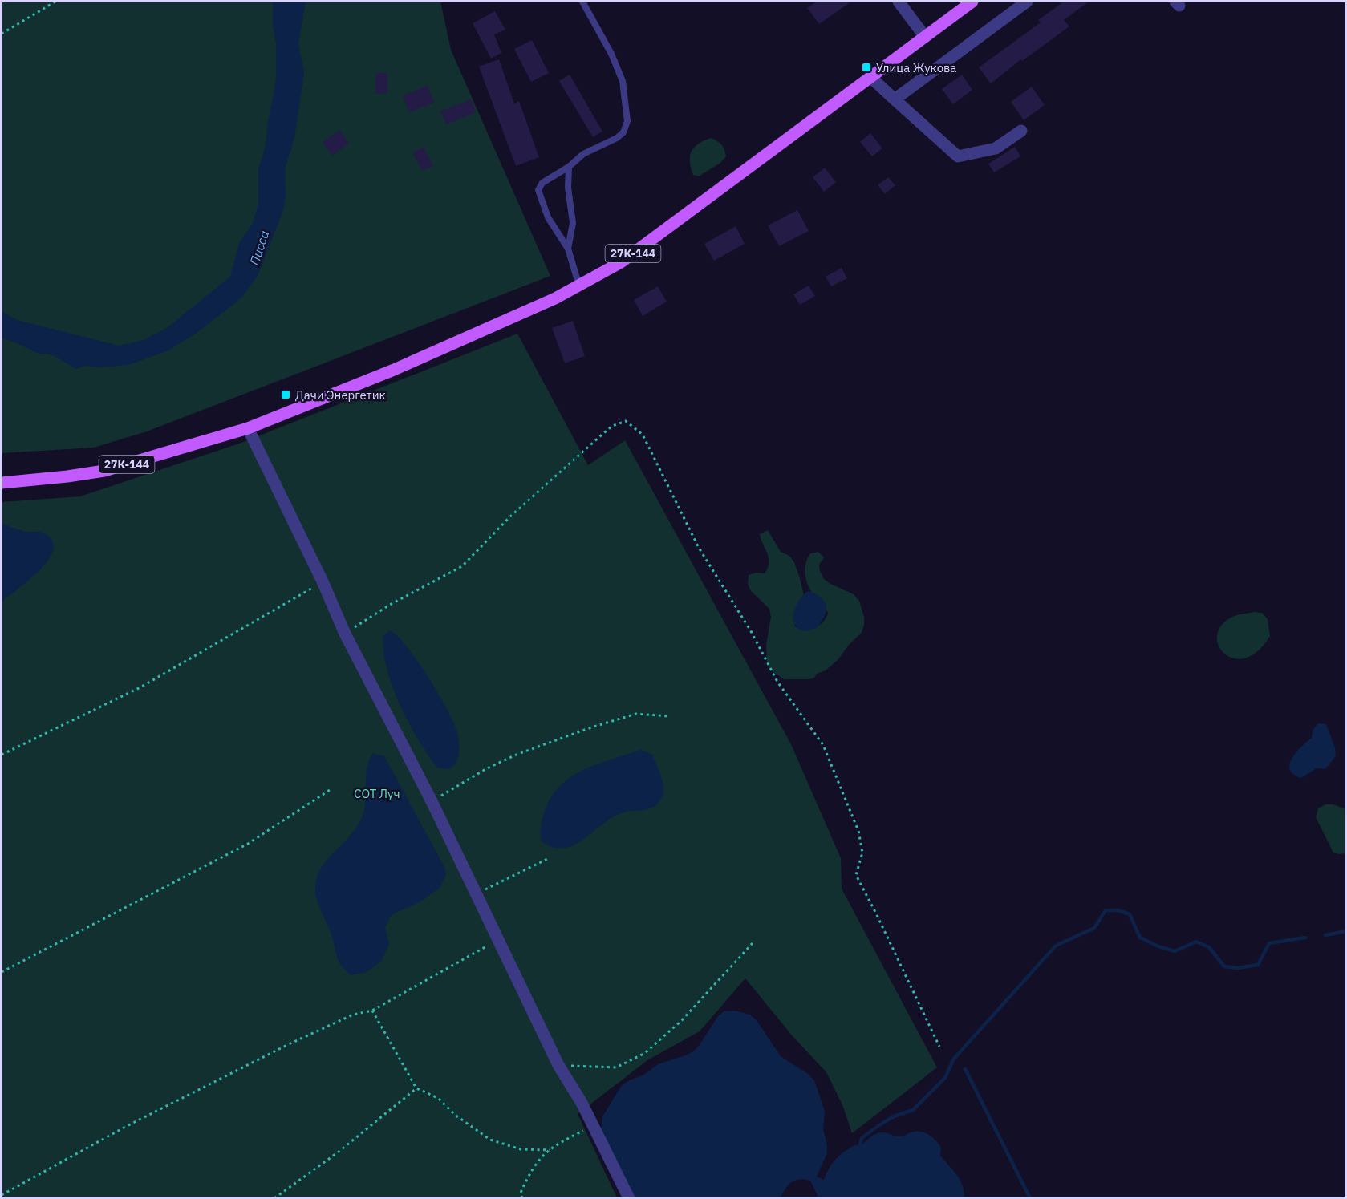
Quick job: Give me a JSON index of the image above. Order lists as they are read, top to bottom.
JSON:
{
  "streets": {
    "main road": ["27К-144"]
  },
  "water": ["Писса"],
  "parks": ["СОТ Луч"],
  "places": {
    "transit": ["Улица Жукова", "Дачи Энергетик"]
  }
}
